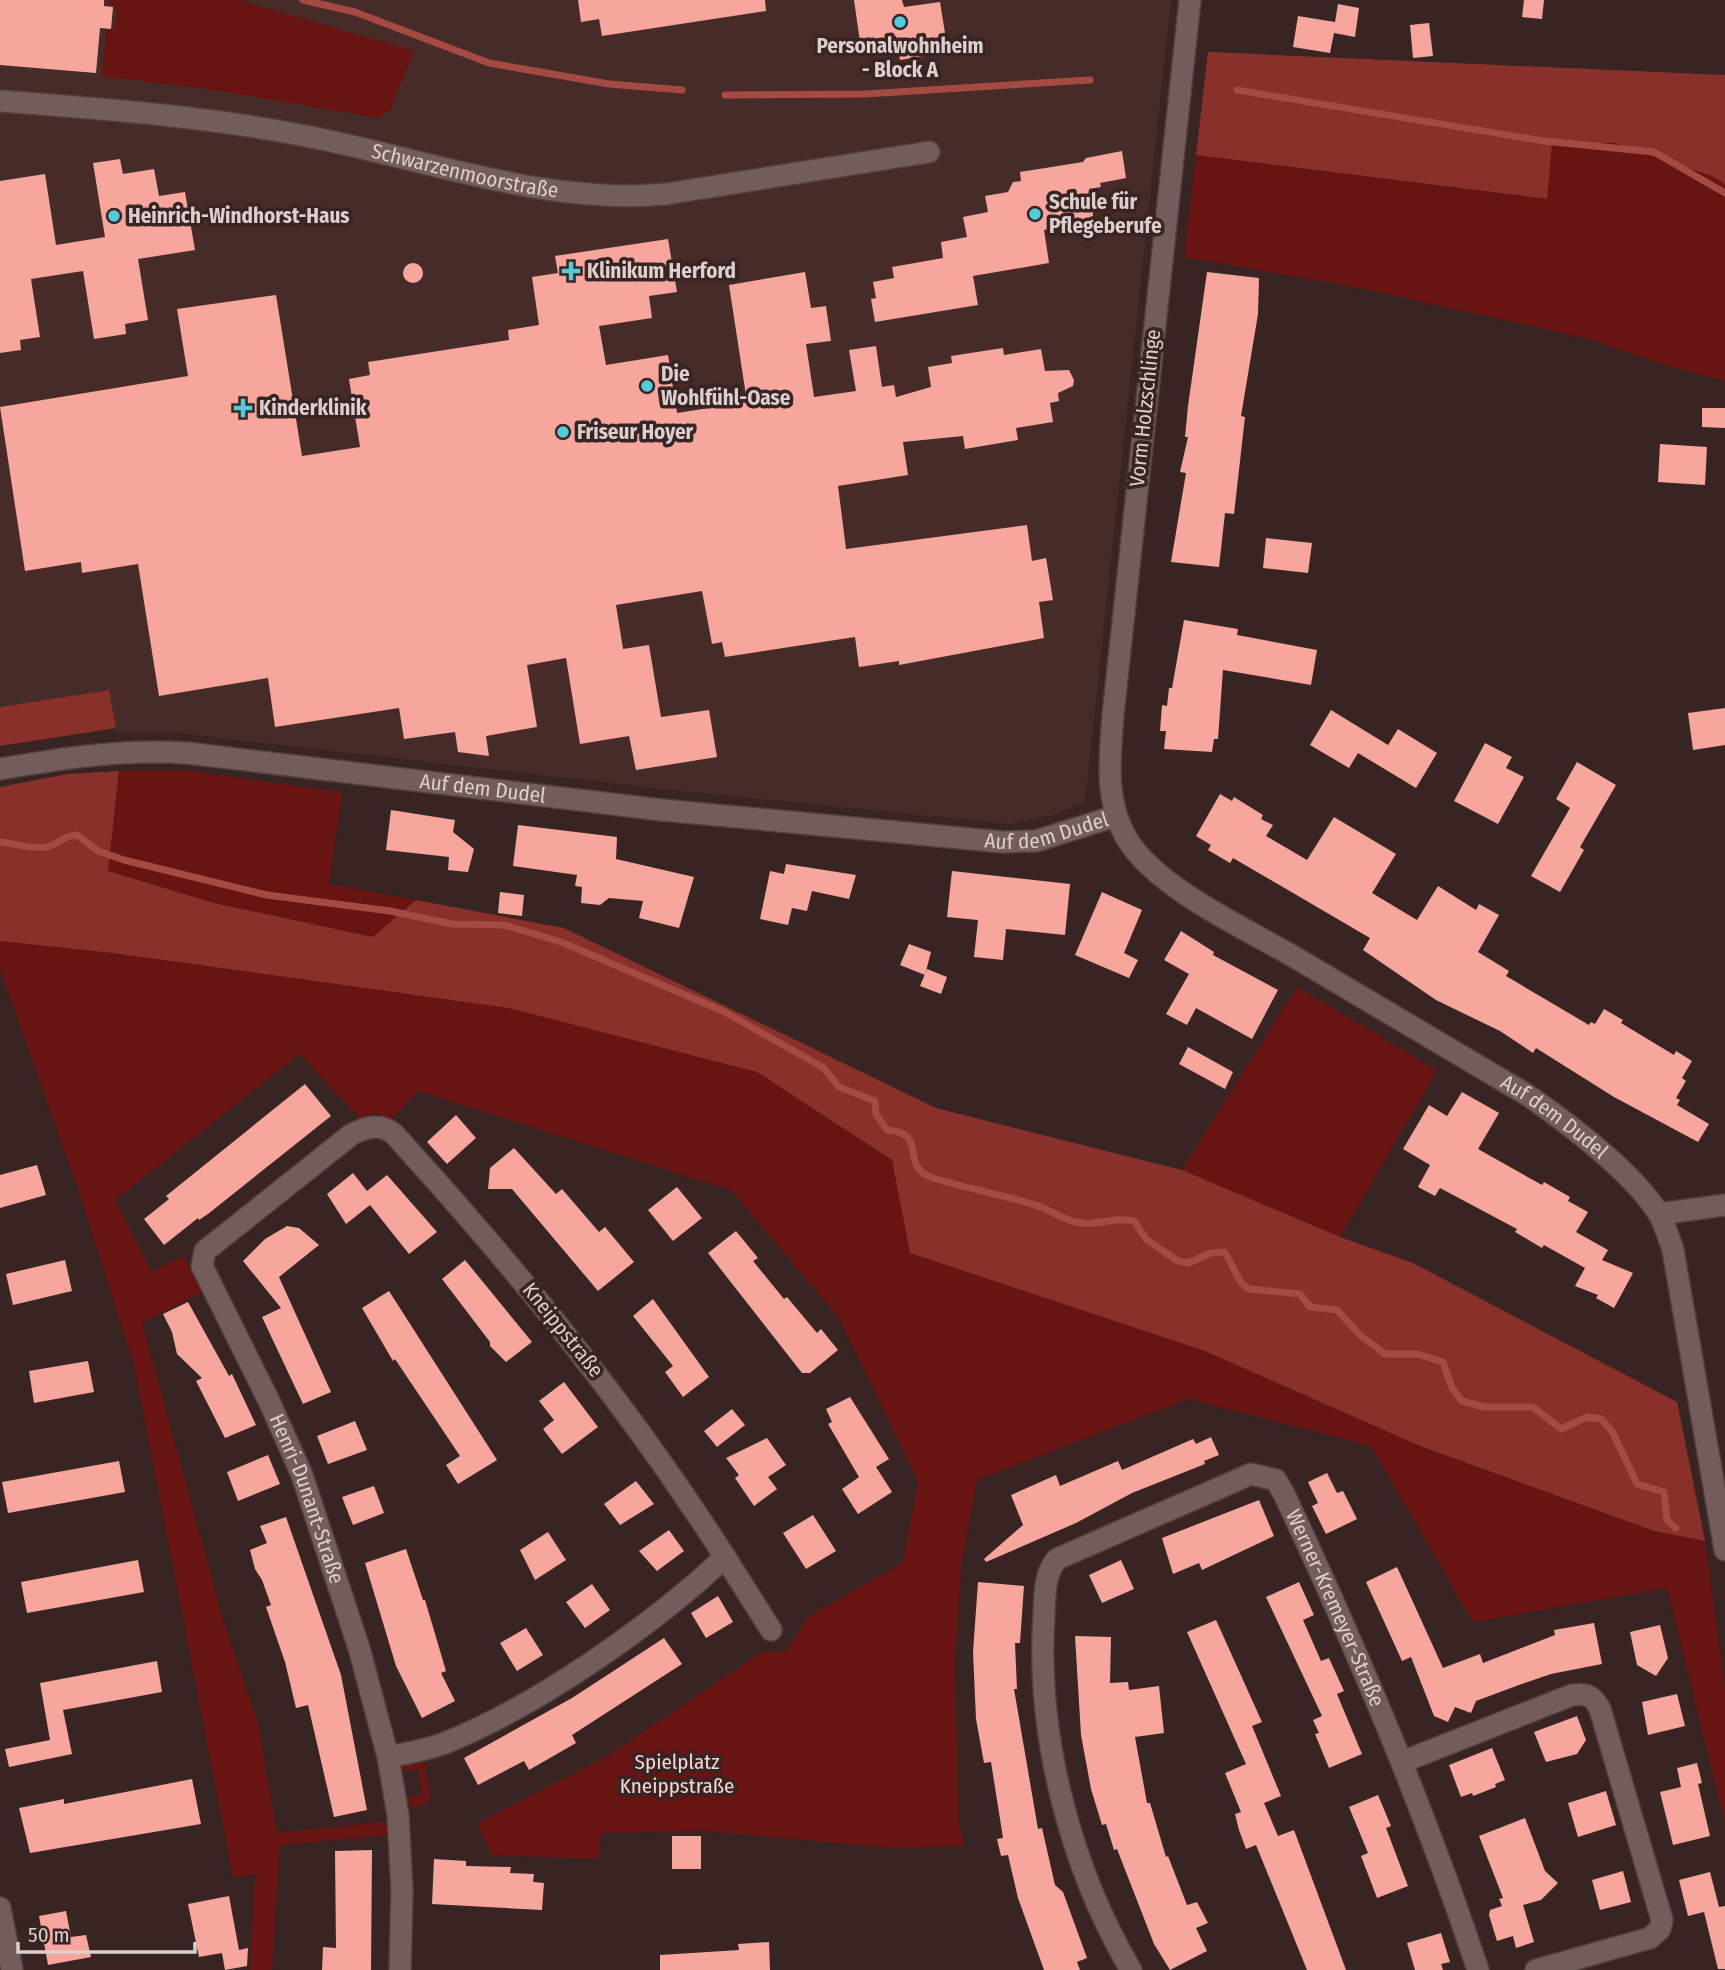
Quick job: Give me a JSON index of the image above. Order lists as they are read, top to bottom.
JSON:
{
  "streets": {
    "street": [
      "Schwarzenmoorstraße",
      "Vorm Holzschlinge",
      "Auf dem Dudel",
      "Kneippstraße",
      "Henri-Dunant-Straße",
      "Werner-Kremeyer-Straße"
    ]
  },
  "crossings": [
    ["Vorm Holzschlinge", "Auf dem Dudel"],
    ["Kneippstraße", "Henri-Dunant-Straße"]
  ],
  "parks": ["Spielplatz Kneippstraße"],
  "places": {
    "other": [
      "Personalwohnheim - Block A",
      "Schule für Pflegeberufe",
      "Heinrich-Windhorst-Haus",
      "Die Wohlfühl-Oase",
      "Friseur Hoyer"
    ],
    "health": ["Klinikum Herford", "Kinderklinik"]
  },
  "scale_bar": "50 m"
}
